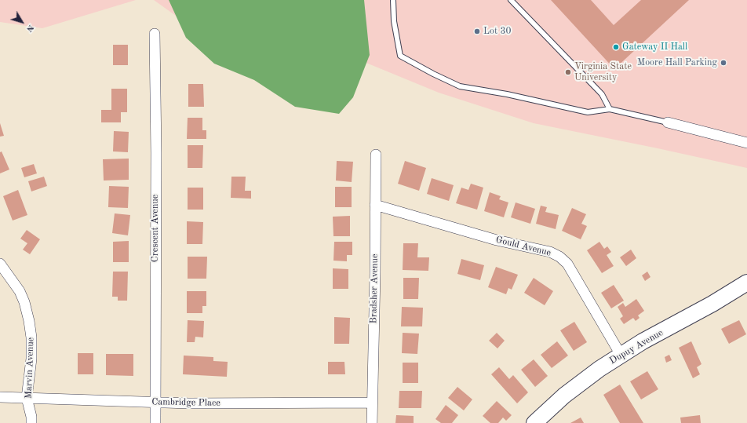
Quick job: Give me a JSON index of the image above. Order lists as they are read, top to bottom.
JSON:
{
  "streets": {
    "main road": ["Dupuy Avenue"],
    "street": [
      "Crescent Avenue",
      "Gould Avenue",
      "Bradsher Avenue",
      "Marvin Avenue",
      "Cambridge Place"
    ]
  },
  "crossings": [
    ["Crescent Avenue", "Cambridge Place"],
    ["Gould Avenue", "Bradsher Avenue"],
    ["Gould Avenue", "Dupuy Avenue"],
    ["Bradsher Avenue", "Cambridge Place"],
    ["Marvin Avenue", "Cambridge Place"]
  ],
  "places": [
    "Lot 30",
    "Gateway II Hall",
    "Moore Hall Parking",
    "Virginia State University"
  ],
  "north": "bottom right"
}
